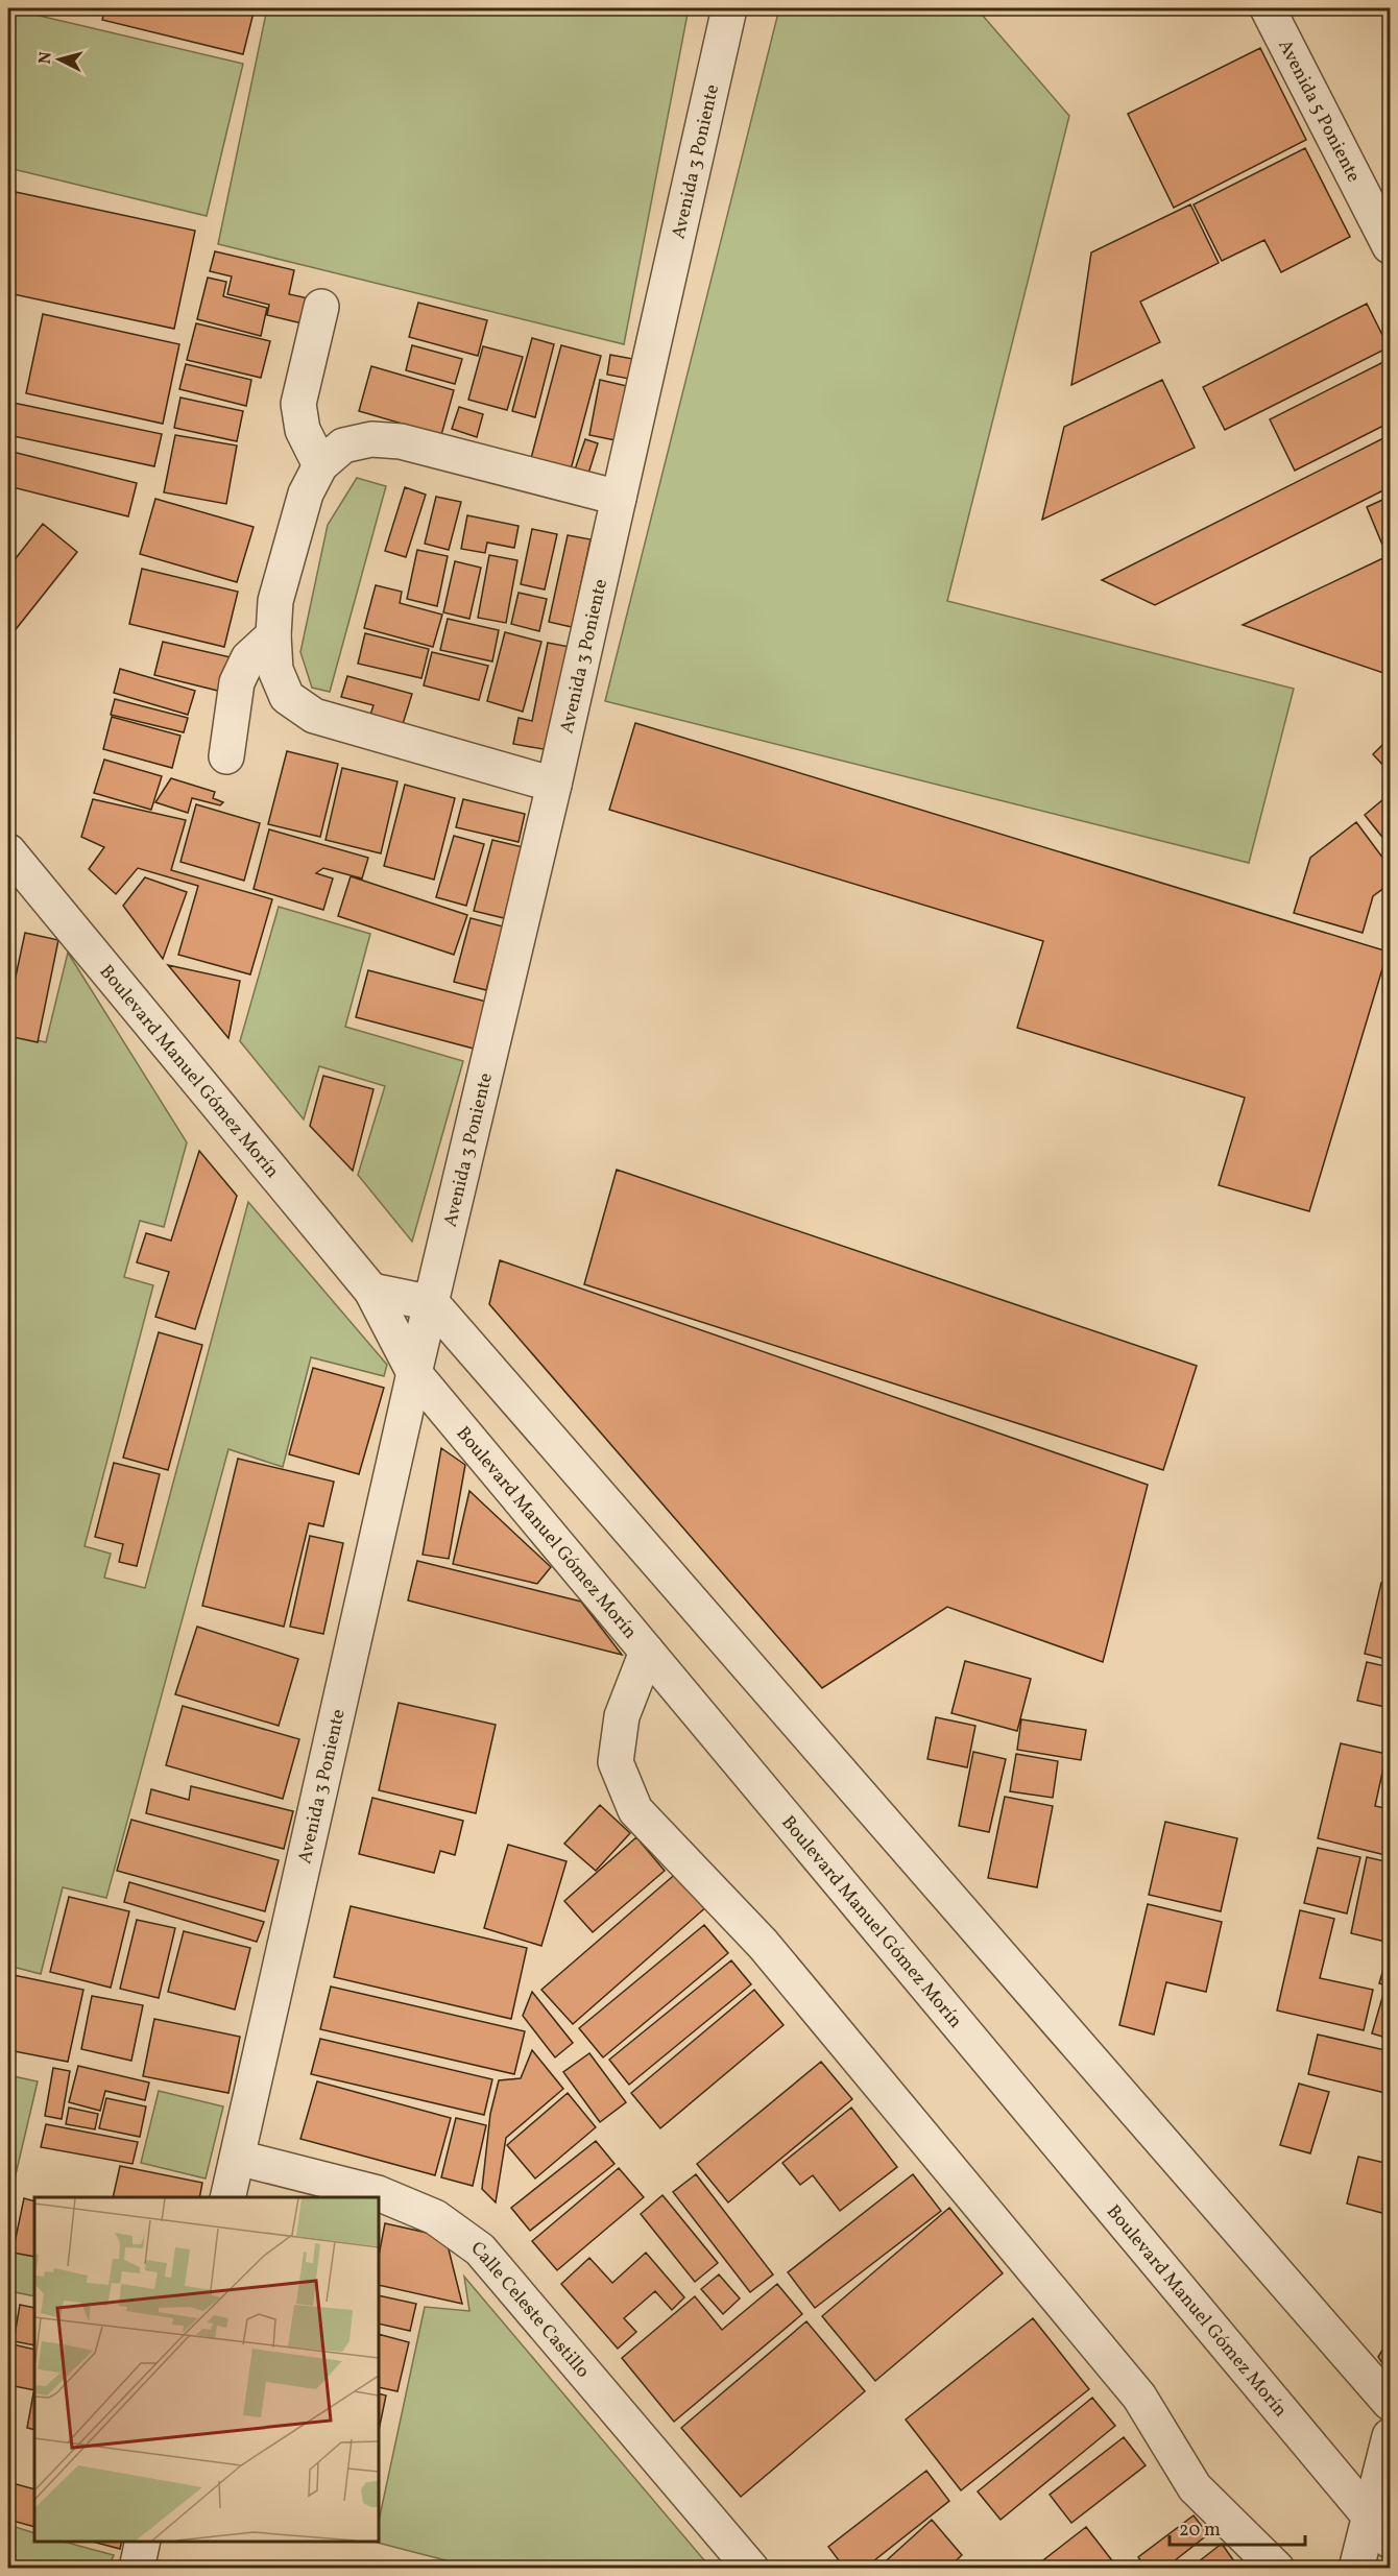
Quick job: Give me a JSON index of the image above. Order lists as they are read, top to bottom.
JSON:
{
  "streets": {
    "street": [
      "Avenida 5 Poniente",
      "Avenida 3 Poniente",
      "Boulevard Manuel Gómez Morín",
      "Calle Celeste Castillo"
    ]
  },
  "crossings": [
    ["Avenida 3 Poniente", "Boulevard Manuel Gómez Morín"],
    ["Avenida 3 Poniente", "Calle Celeste Castillo"]
  ],
  "scale_bar": "20 m",
  "north": "left"
}
